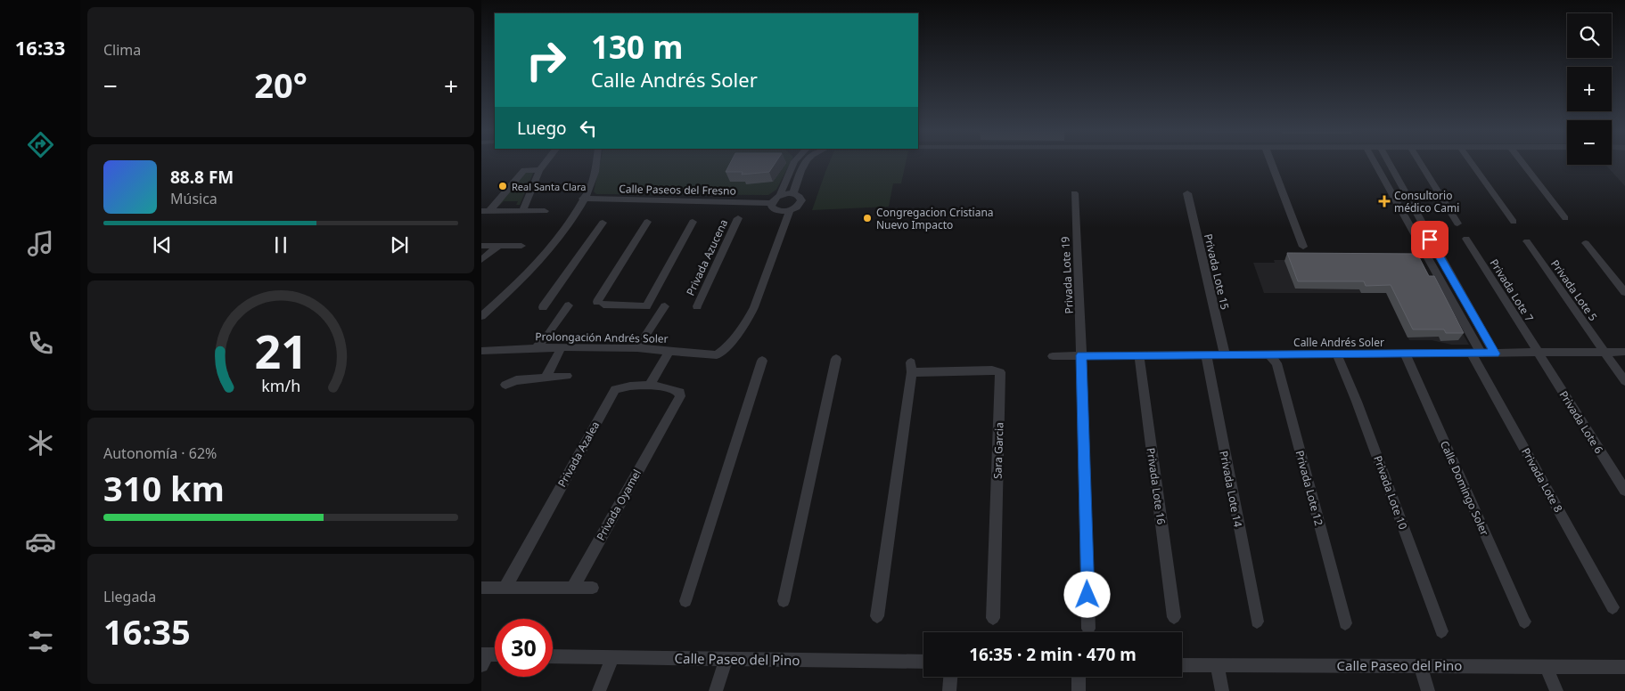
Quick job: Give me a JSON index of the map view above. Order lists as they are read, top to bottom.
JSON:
{
  "streets": {
    "street": [
      "Calle Paseos del Fresno",
      "Privada Azucena",
      "Privada Lote 15",
      "Privada Lote 19",
      "Privada Lote 7",
      "Privada Lote 5",
      "Prolongación Andrés Soler",
      "Calle Andrés Soler",
      "Privada Lote 6",
      "Sara Garcia",
      "Privada Azalea",
      "Privada Lote 8",
      "Privada Lote 16",
      "Privada Lote 12",
      "Calle Domingo Soler",
      "Privada Lote 14",
      "Privada Lote 10",
      "Privada Oyamel",
      "Calle Paseo del Pino"
    ]
  },
  "crossings": [
    ["Privada Lote 15", "Calle Andrés Soler"],
    ["Privada Lote 19", "Calle Andrés Soler"],
    ["Privada Lote 7", "Calle Andrés Soler"],
    ["Privada Lote 7", "Privada Lote 6"],
    ["Privada Lote 5", "Calle Andrés Soler"],
    ["Calle Andrés Soler", "Privada Lote 6"],
    ["Calle Andrés Soler", "Privada Lote 8"],
    ["Calle Andrés Soler", "Privada Lote 16"],
    ["Calle Andrés Soler", "Privada Lote 12"],
    ["Calle Andrés Soler", "Calle Domingo Soler"],
    ["Calle Andrés Soler", "Privada Lote 14"],
    ["Calle Andrés Soler", "Privada Lote 10"],
    ["Privada Azalea", "Privada Oyamel"]
  ],
  "places": {
    "other": ["Real Santa Clara", "Congregacion Cristiana Nuevo Impacto"],
    "health": ["Consultorio médico Cami"]
  },
  "page": {
    "tabs": "16:33",
    "tile": [
      "Clima",
      ["Autonomía · 62%", "310 km"],
      ["Llegada", "16:35"]
    ],
    "map_buttons": ["+", "−"],
    "turn": ["130 m", "Calle Andrés Soler"],
    "heat": ["−", "20°", "+"],
    "then": "Luego",
    "song": ["88.8 FM", "Música"],
    "limit": "30",
    "trip": "16:35 · 2 min · 470 m",
    "gauge": ["21", "km/h"]
  }
}
